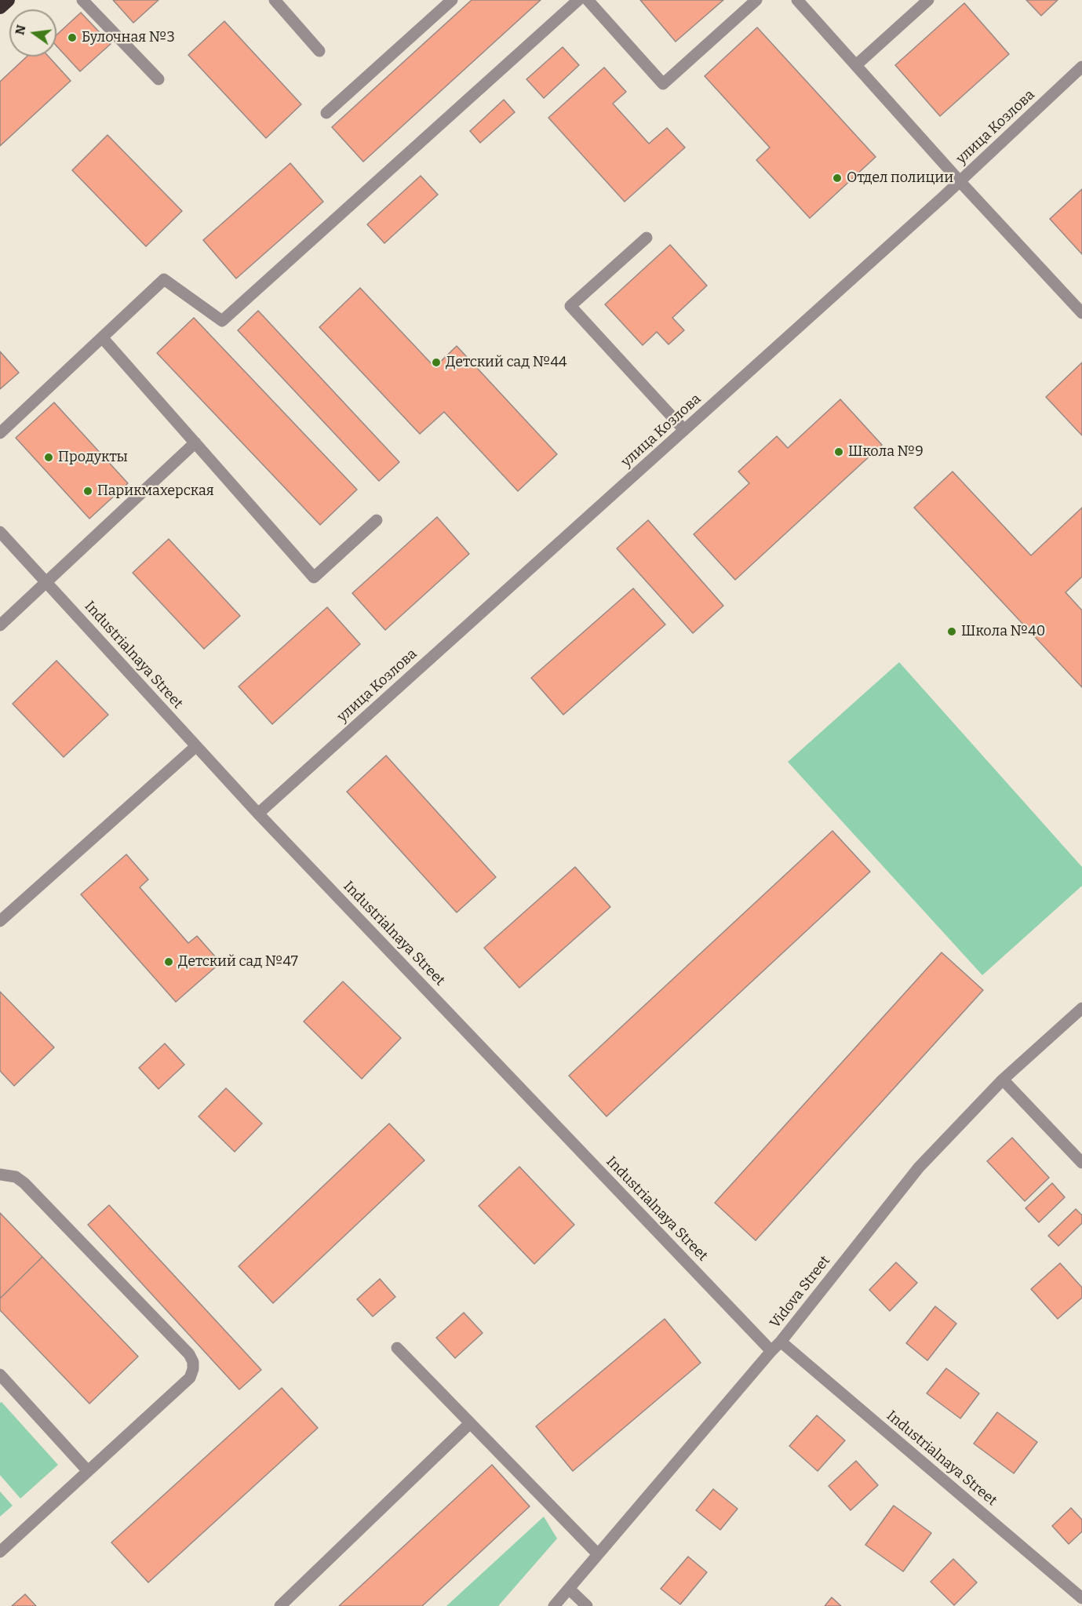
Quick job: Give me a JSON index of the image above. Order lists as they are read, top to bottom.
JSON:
{
  "streets": {
    "street": ["улица Козлова", "Industrialnaya Street", "Vidova Street"]
  },
  "crossings": [
    ["улица Козлова", "Industrialnaya Street"],
    ["Industrialnaya Street", "Vidova Street"]
  ],
  "places": [
    "Булочная №3",
    "Отдел полиции",
    "Детский сад №44",
    "Школа №9",
    "Продукты",
    "Парикмахерская",
    "Школа №40",
    "Детский сад №47"
  ],
  "north": "left"
}
